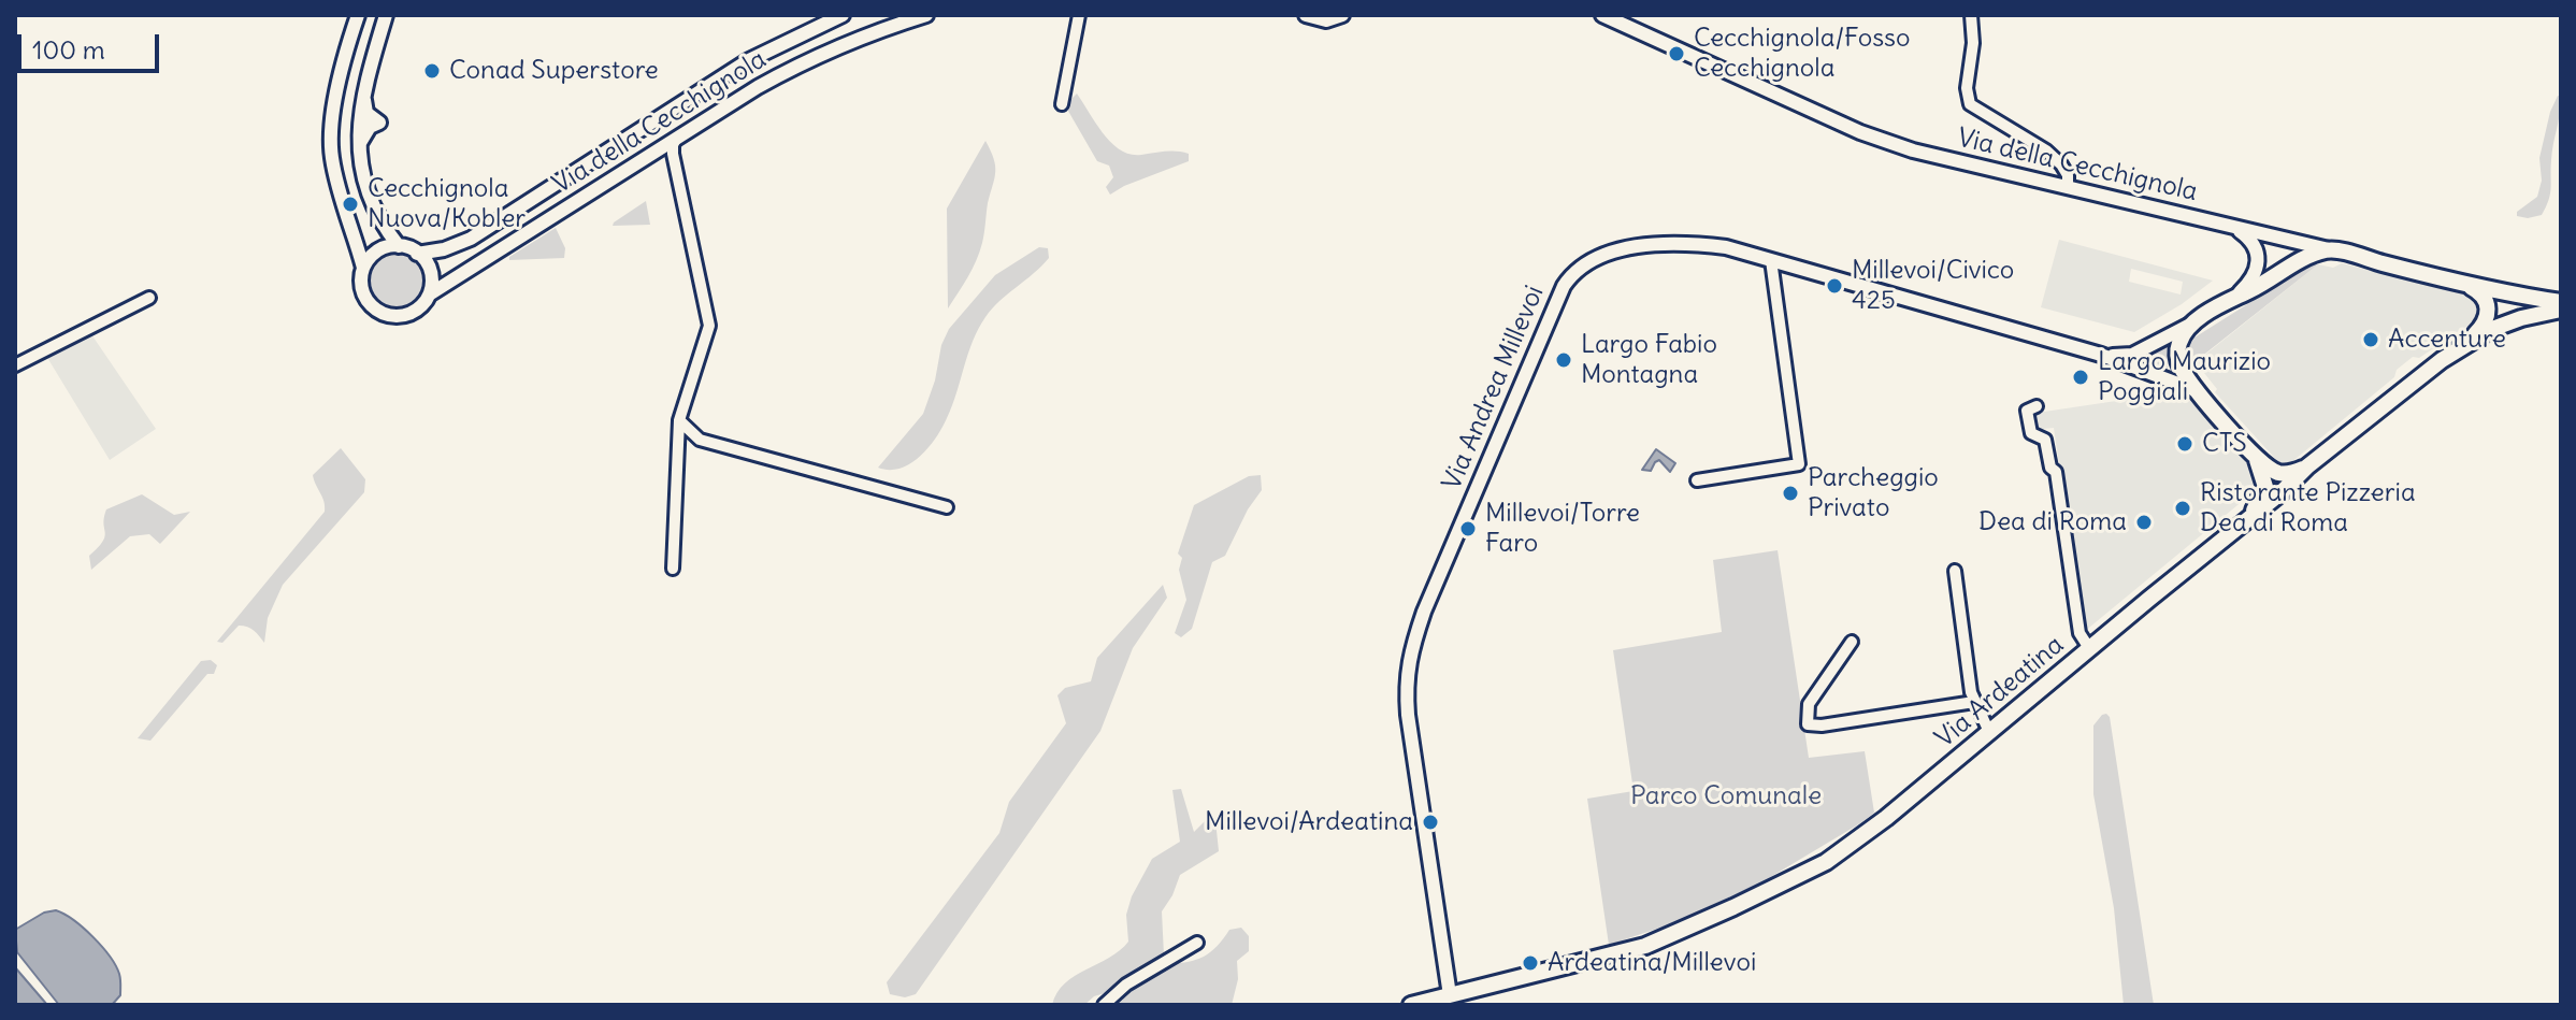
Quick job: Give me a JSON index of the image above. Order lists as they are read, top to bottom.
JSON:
{
  "streets": {
    "main road": ["Via della Cecchignola", "Via Andrea Millevoi", "Via Ardeatina"]
  },
  "crossings": [
    ["Via Andrea Millevoi", "Via Ardeatina"]
  ],
  "parks": ["Parco Comunale"],
  "places": [
    "Cecchignola/Fosso Cecchignola",
    "Conad Superstore",
    "Cecchignola Nuova/Kobler",
    "Millevoi/Civico 425",
    "Accenture",
    "Largo Fabio Montagna",
    "Largo Maurizio Poggiali",
    "CTS",
    "Parcheggio Privato",
    "Ristorante Pizzeria Dea di Roma",
    "Dea di Roma",
    "Millevoi/Torre Faro",
    "Millevoi/Ardeatina",
    "Ardeatina/Millevoi"
  ],
  "scale_bar": "100 m"
}
